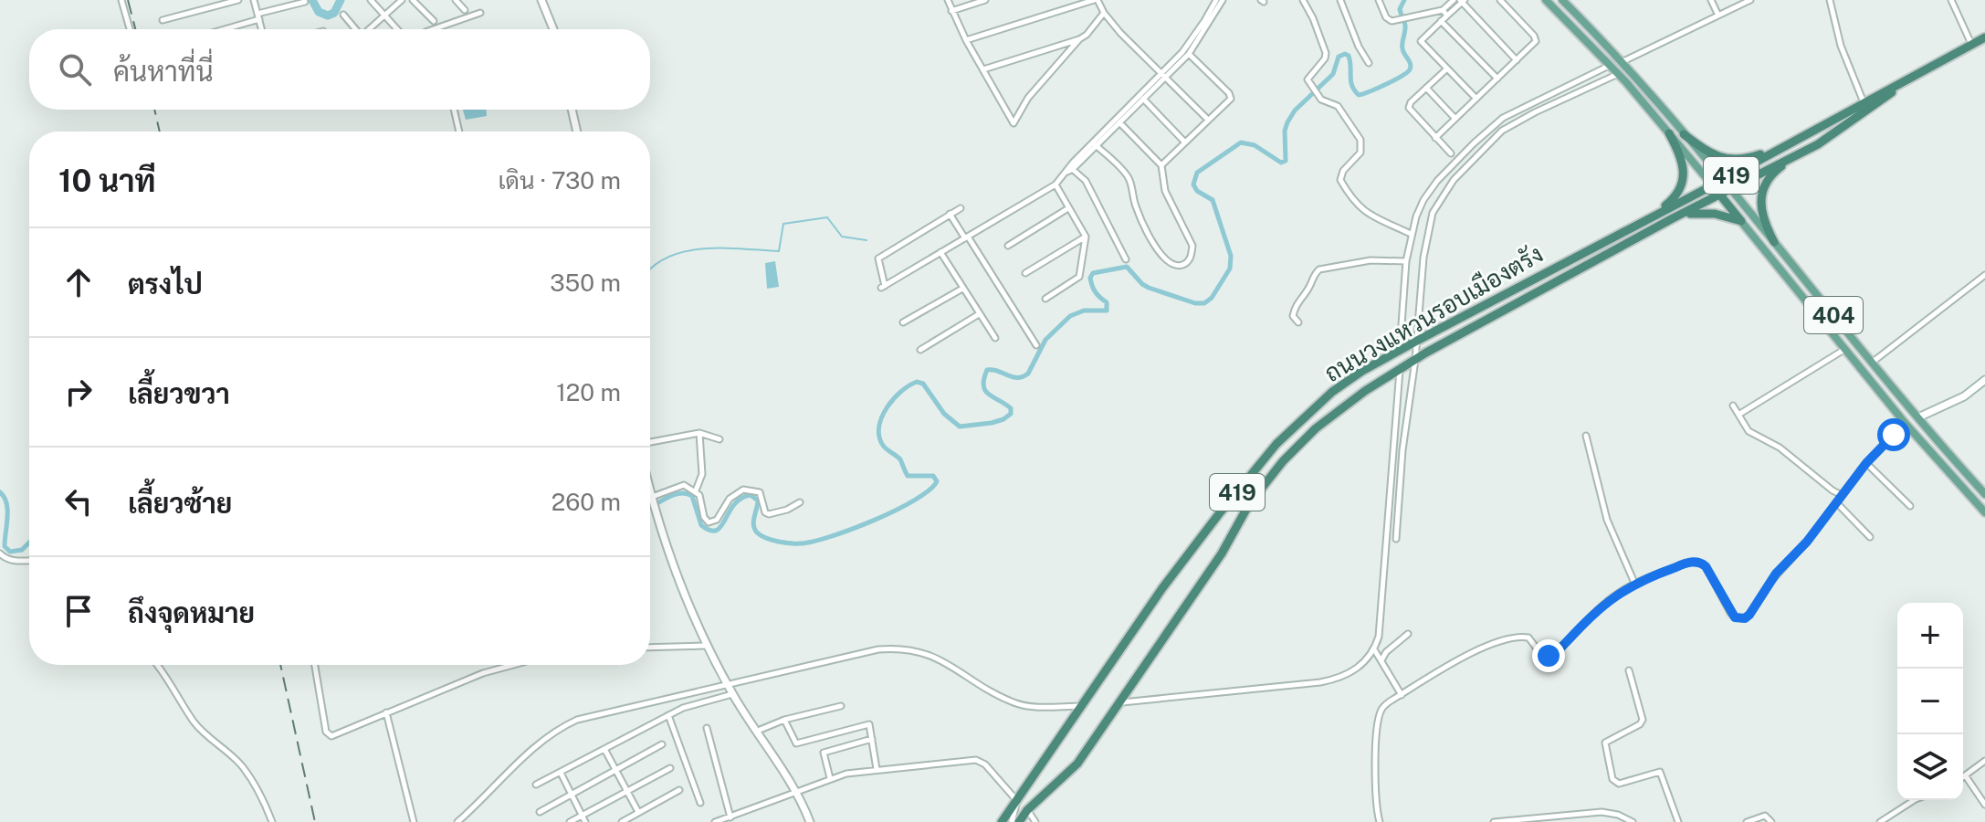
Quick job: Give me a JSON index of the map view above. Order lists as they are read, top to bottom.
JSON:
{
  "streets": {
    "highway": ["419", "ถนนวงแหวนรอบเมืองตรัง", "404"]
  },
  "crossings": [
    ["ถนนวงแหวนรอบเมืองตรัง", "404"]
  ],
  "page": {
    "search": "ค้นหาที่นี่",
    "heading": ["10 นาที", "เดิน · 730 m"],
    "list": [
      ["ตรงไป", "350 m"],
      ["เลี้ยวขวา", "120 m"],
      ["เลี้ยวซ้าย", "260 m"],
      "ถึงจุดหมาย"
    ],
    "map_buttons": ["+", "−"]
  }
}
